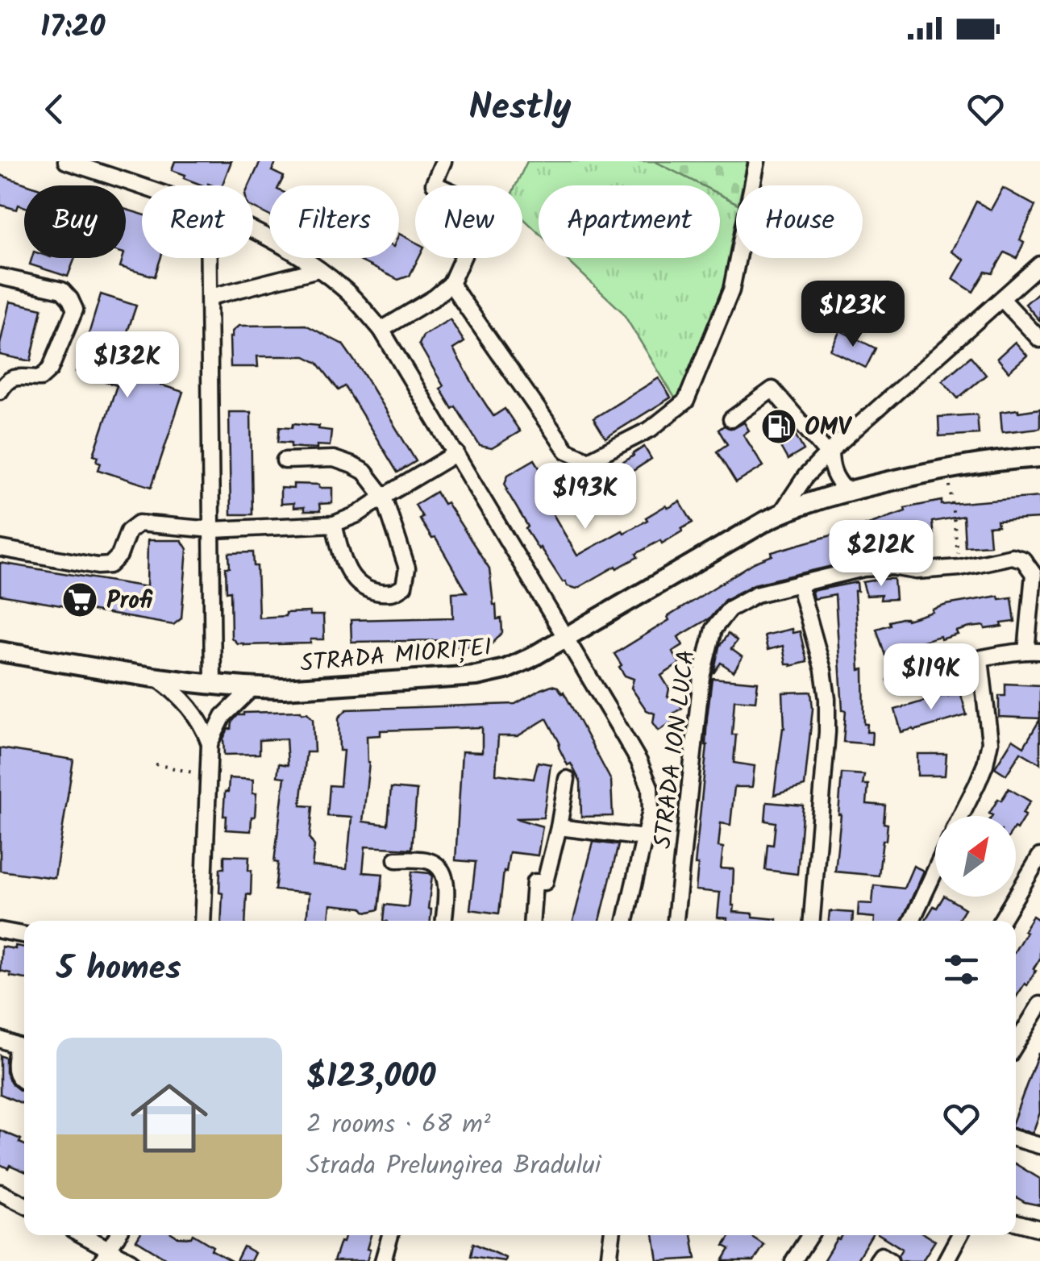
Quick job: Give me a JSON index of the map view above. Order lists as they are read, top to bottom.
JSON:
{
  "streets": {
    "main road": ["STRADA MIORIȚEI"],
    "street": ["STRADA ION LUCA"]
  },
  "crossings": [
    ["STRADA MIORIȚEI", "STRADA ION LUCA"]
  ],
  "places": {
    "fuel station": ["OMV"],
    "supermarket": ["Profi"]
  },
  "north": "top right",
  "page": {
    "status": "17:20",
    "header": "Nestly",
    "chip": [
      "Buy",
      "Rent",
      "Filters",
      "New",
      "Apartment",
      "House"
    ],
    "price": [
      "$123K",
      "$132K",
      "$193K",
      "$212K",
      "$119K"
    ],
    "heading": "5 homes",
    "list": [
      {
        "name": "$123,000",
        "note": "2 rooms · 68 m² · Strada Prelungirea Bradului"
      }
    ]
  }
}
